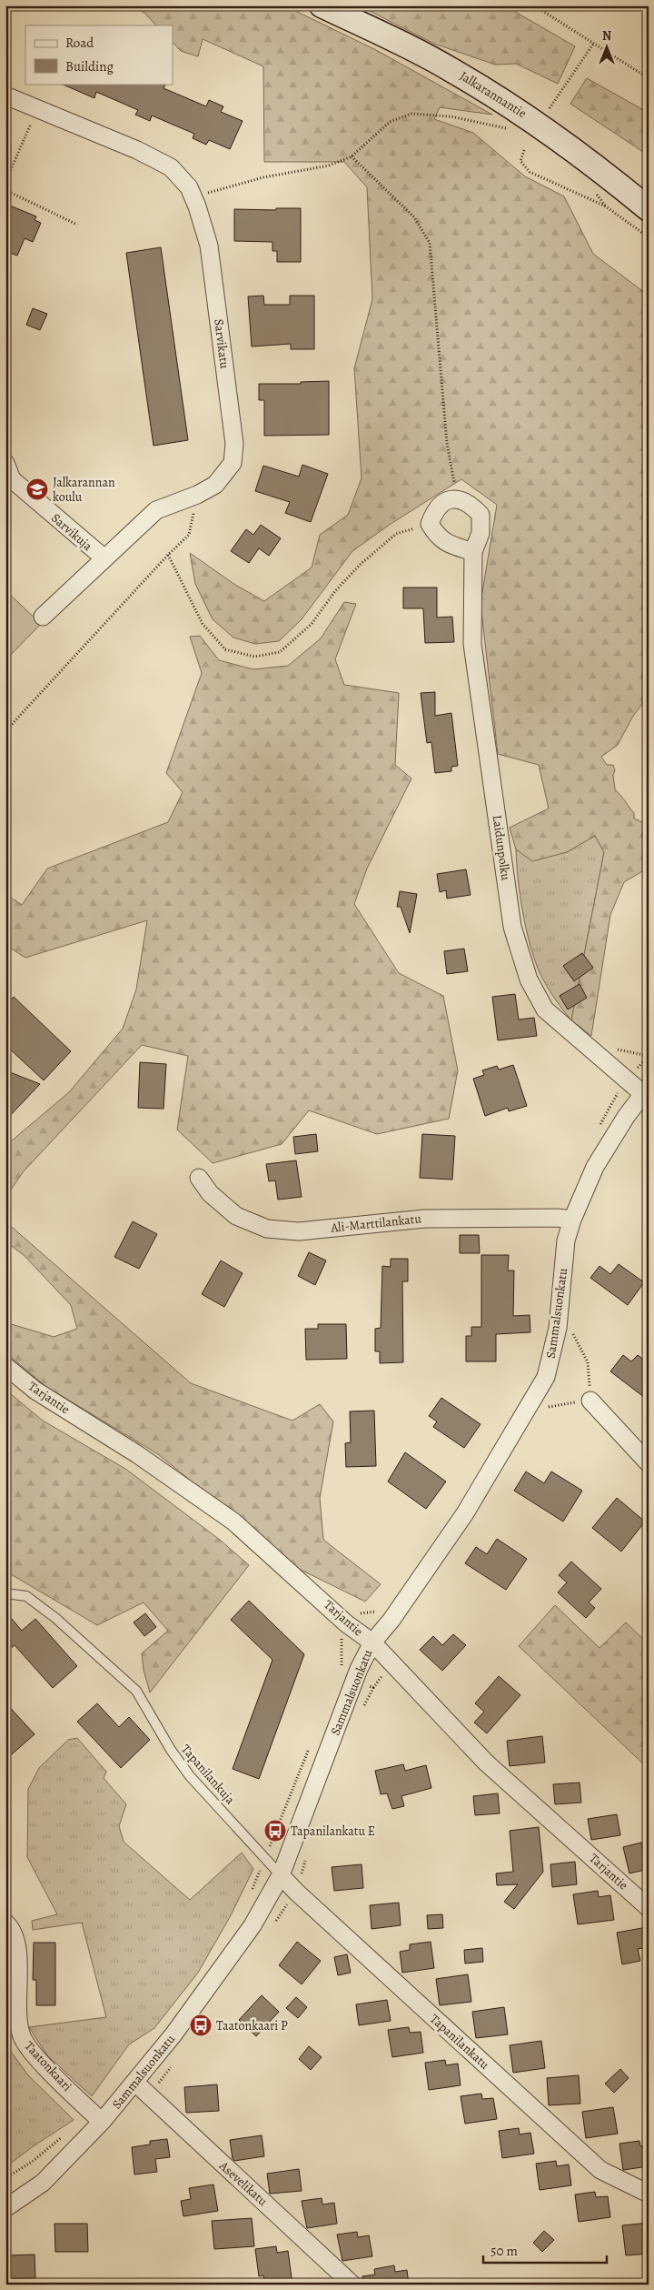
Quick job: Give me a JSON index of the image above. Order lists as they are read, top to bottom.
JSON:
{
  "streets": {
    "main road": ["Jalkarannantie"],
    "street": [
      "Sarvikatu",
      "Sarvikuja",
      "Laidunpolku",
      "Ali-Marttilankatu",
      "Sammalsuonkatu",
      "Tarjantie",
      "Tapanilankatu",
      "Taatonkaari",
      "Asevelikatu"
    ],
    "lane": ["Tapanilankuja"]
  },
  "crossings": [
    ["Sarvikatu", "Sarvikuja"],
    ["Laidunpolku", "Sammalsuonkatu"],
    ["Ali-Marttilankatu", "Sammalsuonkatu"],
    ["Sammalsuonkatu", "Tarjantie"],
    ["Sammalsuonkatu", "Tapanilankuja"],
    ["Sammalsuonkatu", "Tapanilankatu"],
    ["Sammalsuonkatu", "Taatonkaari"],
    ["Sammalsuonkatu", "Asevelikatu"],
    ["Tapanilankuja", "Tapanilankatu"]
  ],
  "places": {
    "school or university": ["Jalkarannan koulu"],
    "bus stop": ["Tapanilankatu E", "Taatonkaari P"]
  },
  "legend": ["Road", "Building"],
  "scale_bar": "50 m",
  "north": "top"
}
